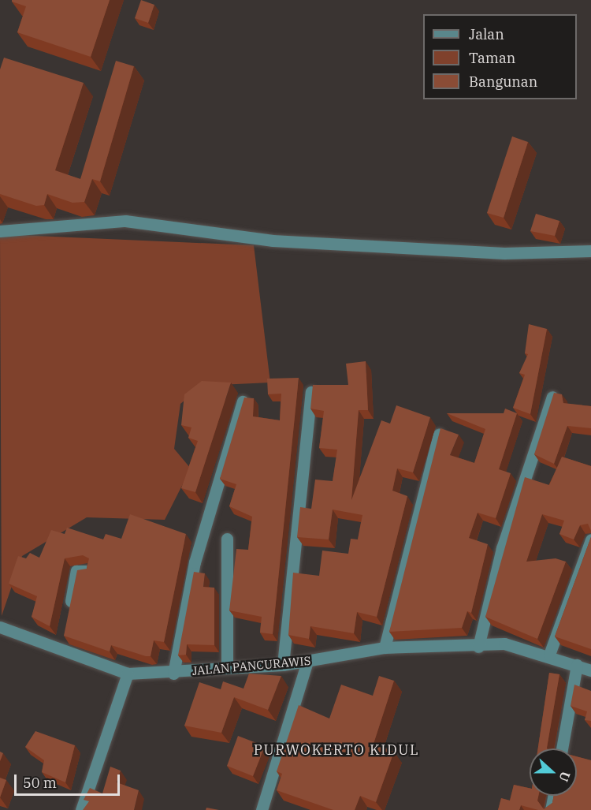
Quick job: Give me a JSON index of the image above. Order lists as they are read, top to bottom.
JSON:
{
  "streets": {
    "street": ["JALAN PANCURAWIS"]
  },
  "districts": ["PURWOKERTO KIDUL"],
  "legend": ["Jalan", "Taman", "Bangunan"],
  "scale_bar": "50 m",
  "north": "right"
}
